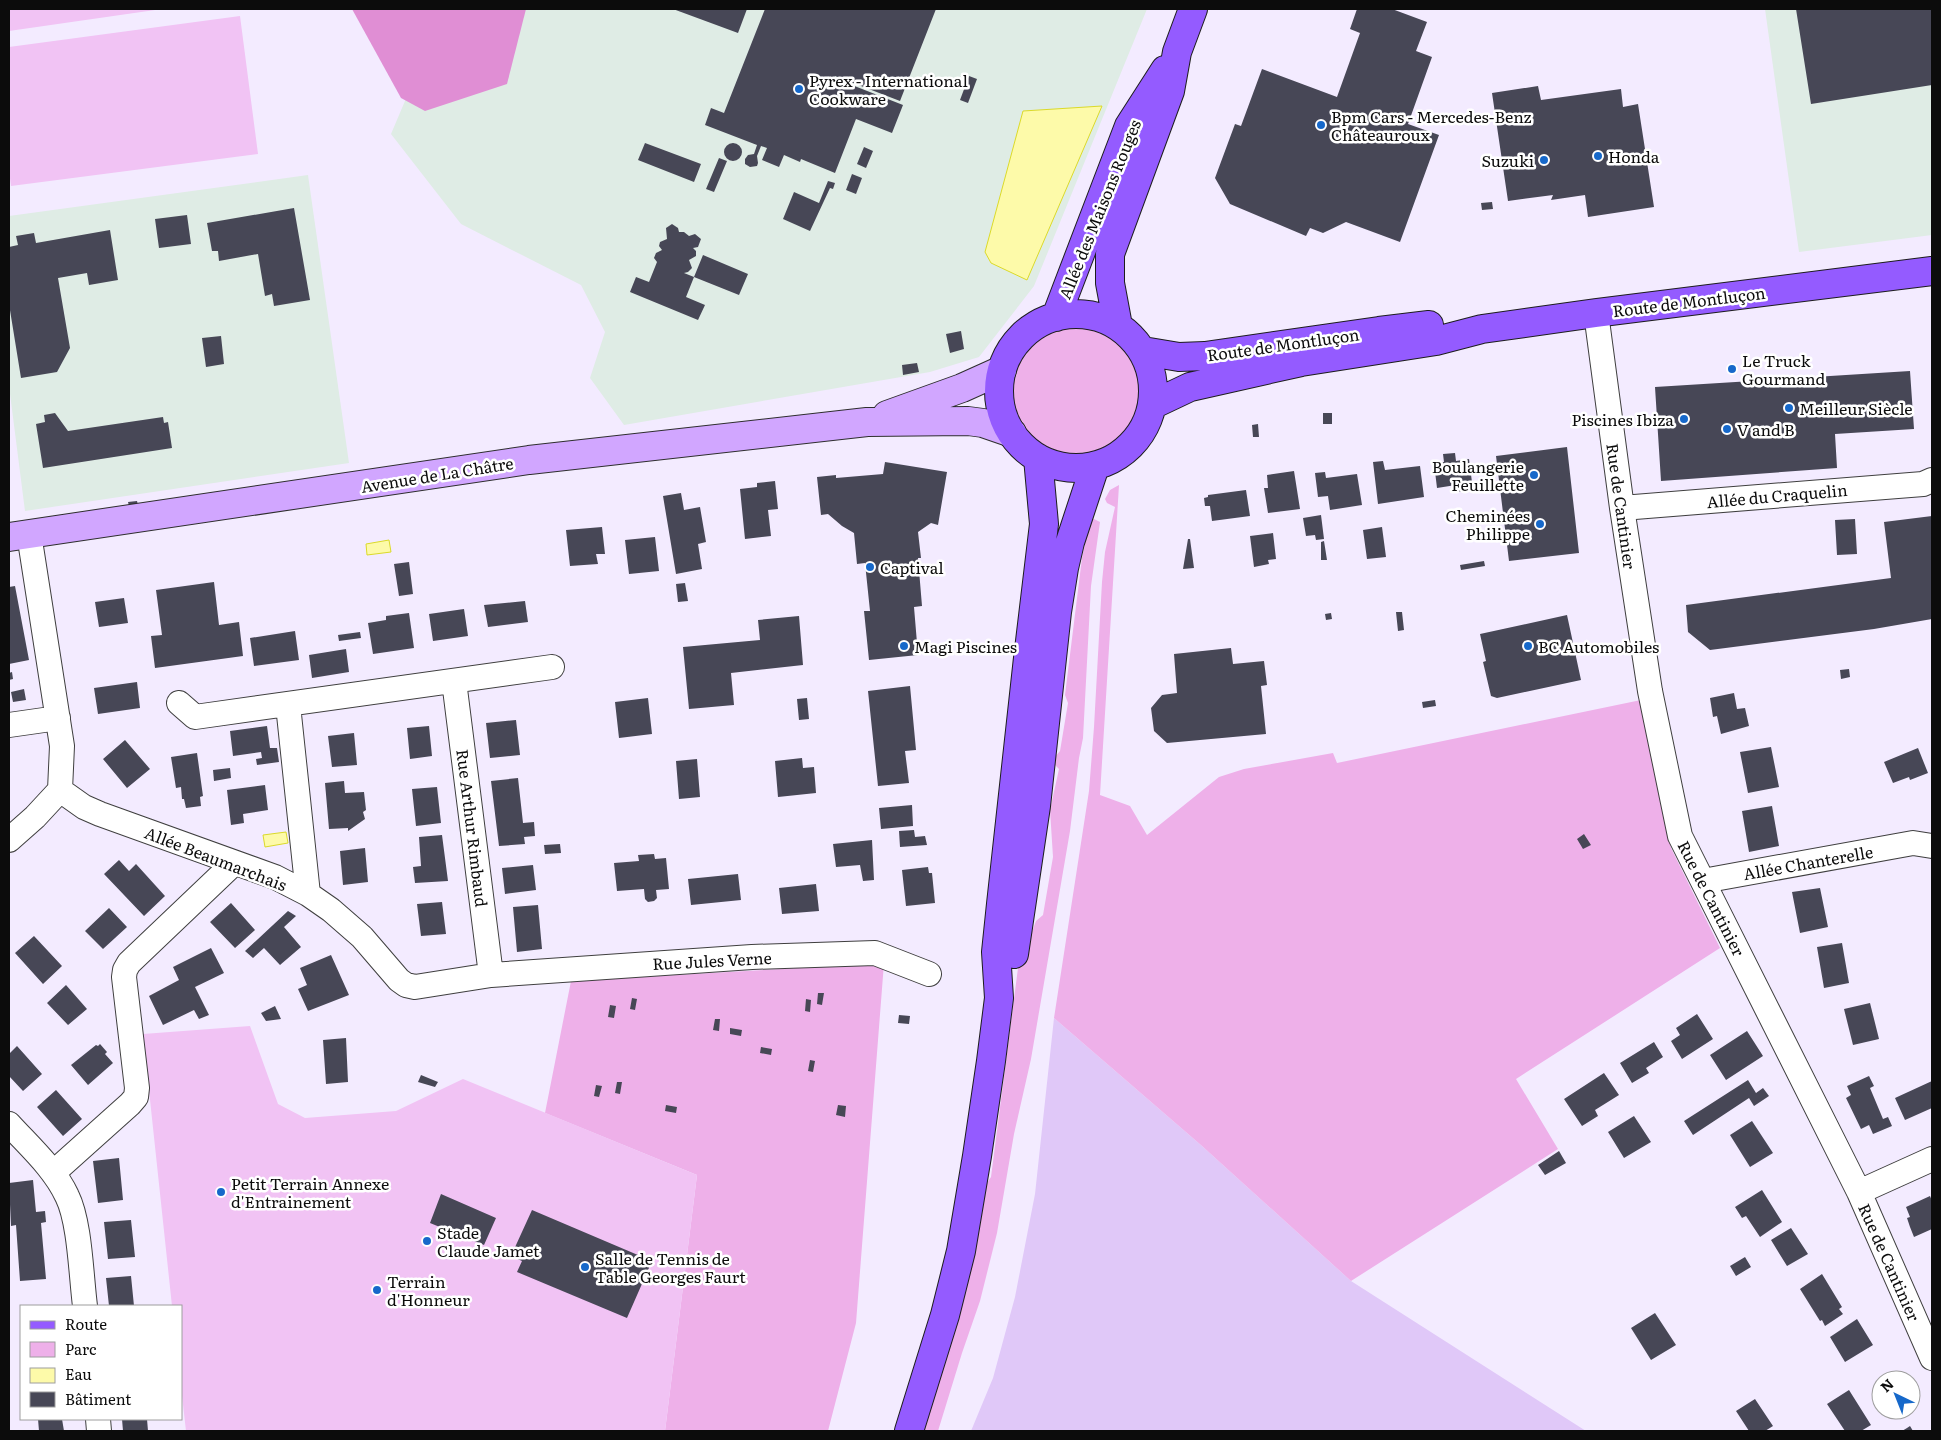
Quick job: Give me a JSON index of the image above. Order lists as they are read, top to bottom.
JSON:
{
  "streets": {
    "main road": ["Allée des Maisons Rouges", "Route de Montluçon", "Avenue de La Châtre"],
    "street": [
      "Allée du Craquelin",
      "Rue de Cantinier",
      "Rue Arthur Rimbaud",
      "Allée Beaumarchais",
      "Allée Chanterelle",
      "Rue Jules Verne"
    ]
  },
  "crossings": [
    ["Allée des Maisons Rouges", "Route de Montluçon"],
    ["Allée des Maisons Rouges", "Avenue de La Châtre"],
    ["Route de Montluçon", "Avenue de La Châtre"],
    ["Route de Montluçon", "Rue de Cantinier"],
    ["Allée du Craquelin", "Rue de Cantinier"],
    ["Rue de Cantinier", "Allée Chanterelle"],
    ["Rue Arthur Rimbaud", "Allée Beaumarchais"],
    ["Rue Arthur Rimbaud", "Rue Jules Verne"],
    ["Allée Beaumarchais", "Rue Jules Verne"]
  ],
  "places": [
    "Pyrex - International Cookware",
    "Bpm Cars - Mercedes-Benz Châteauroux",
    "Honda",
    "Suzuki",
    "Le Truck Gourmand",
    "Meilleur Siècle",
    "Piscines Ibiza",
    "V and B",
    "Boulangerie Feuillette",
    "Cheminées Philippe",
    "Captival",
    "Magi Piscines",
    "BC Automobiles",
    "Petit Terrain Annexe d'Entrainement",
    "Stade Claude Jamet",
    "Salle de Tennis de Table Georges Faurt",
    "Terrain d'Honneur"
  ],
  "legend": [
    "Route",
    "Parc",
    "Eau",
    "Bâtiment"
  ],
  "north": "top left"
}
